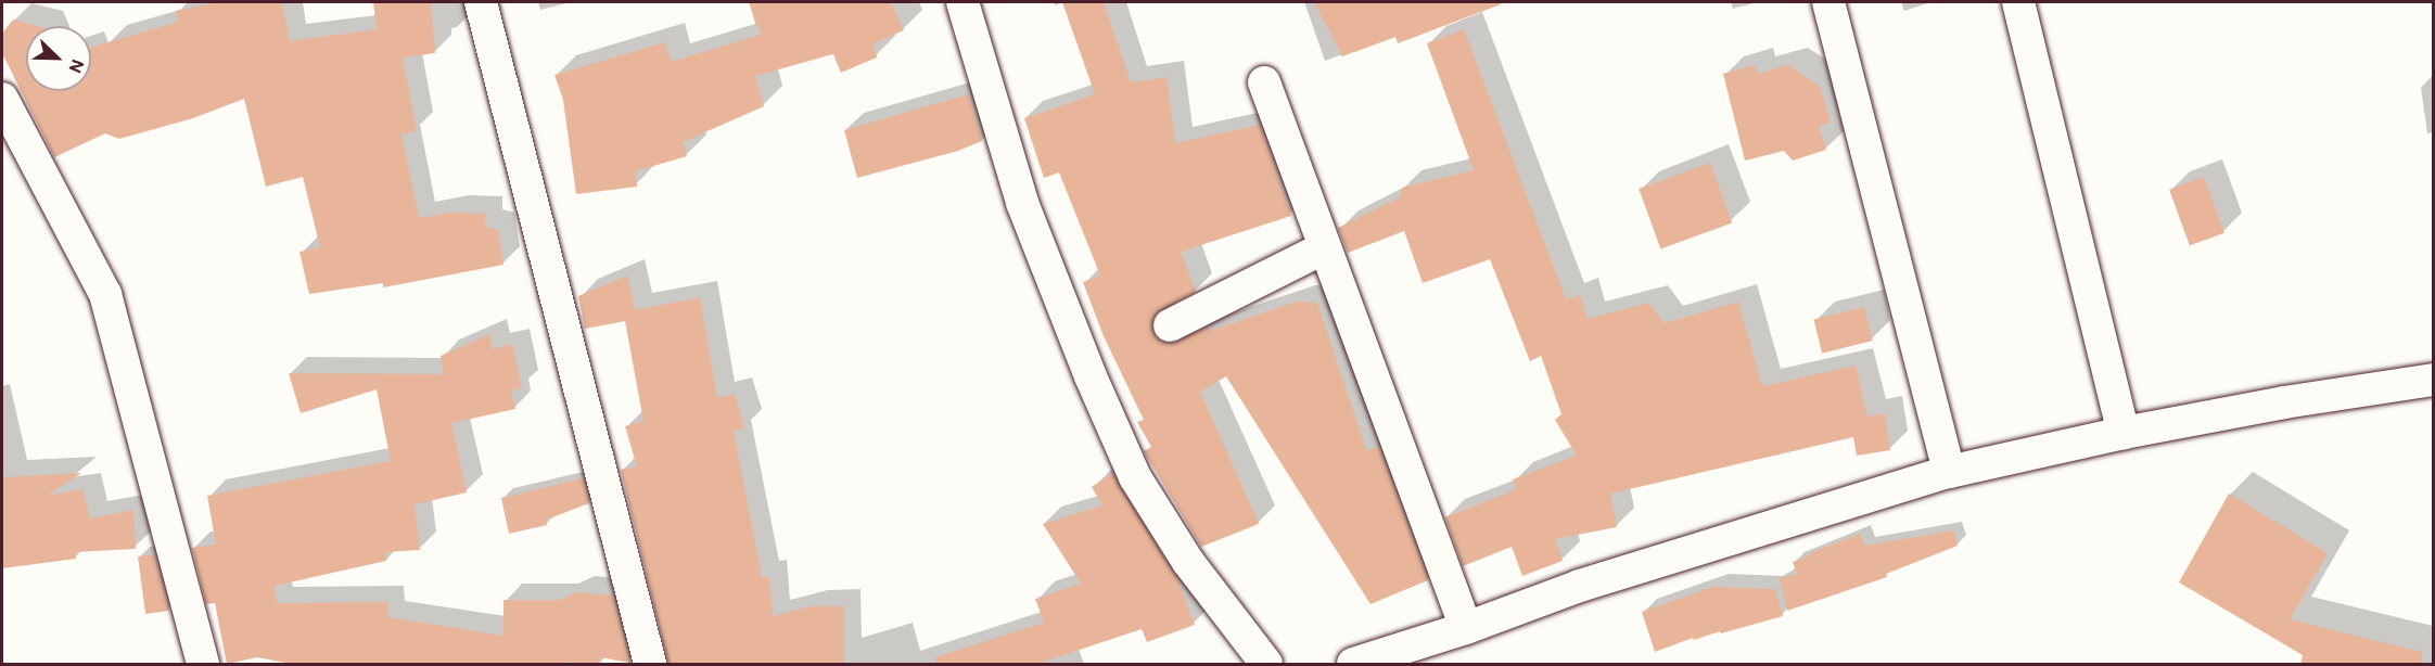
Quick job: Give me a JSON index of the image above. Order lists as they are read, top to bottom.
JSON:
{
  "north": "bottom right"
}
